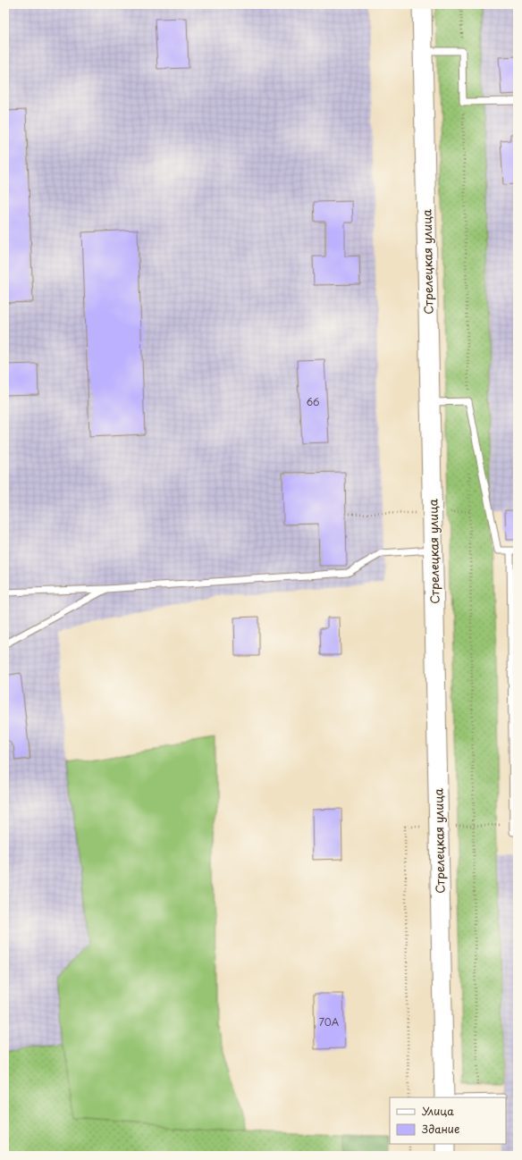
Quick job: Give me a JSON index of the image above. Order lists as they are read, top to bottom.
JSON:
{
  "streets": {
    "main road": ["Стрелецкая улица"]
  },
  "house_numbers": ["66", "70А"],
  "legend": ["Улица", "Здание"]
}
